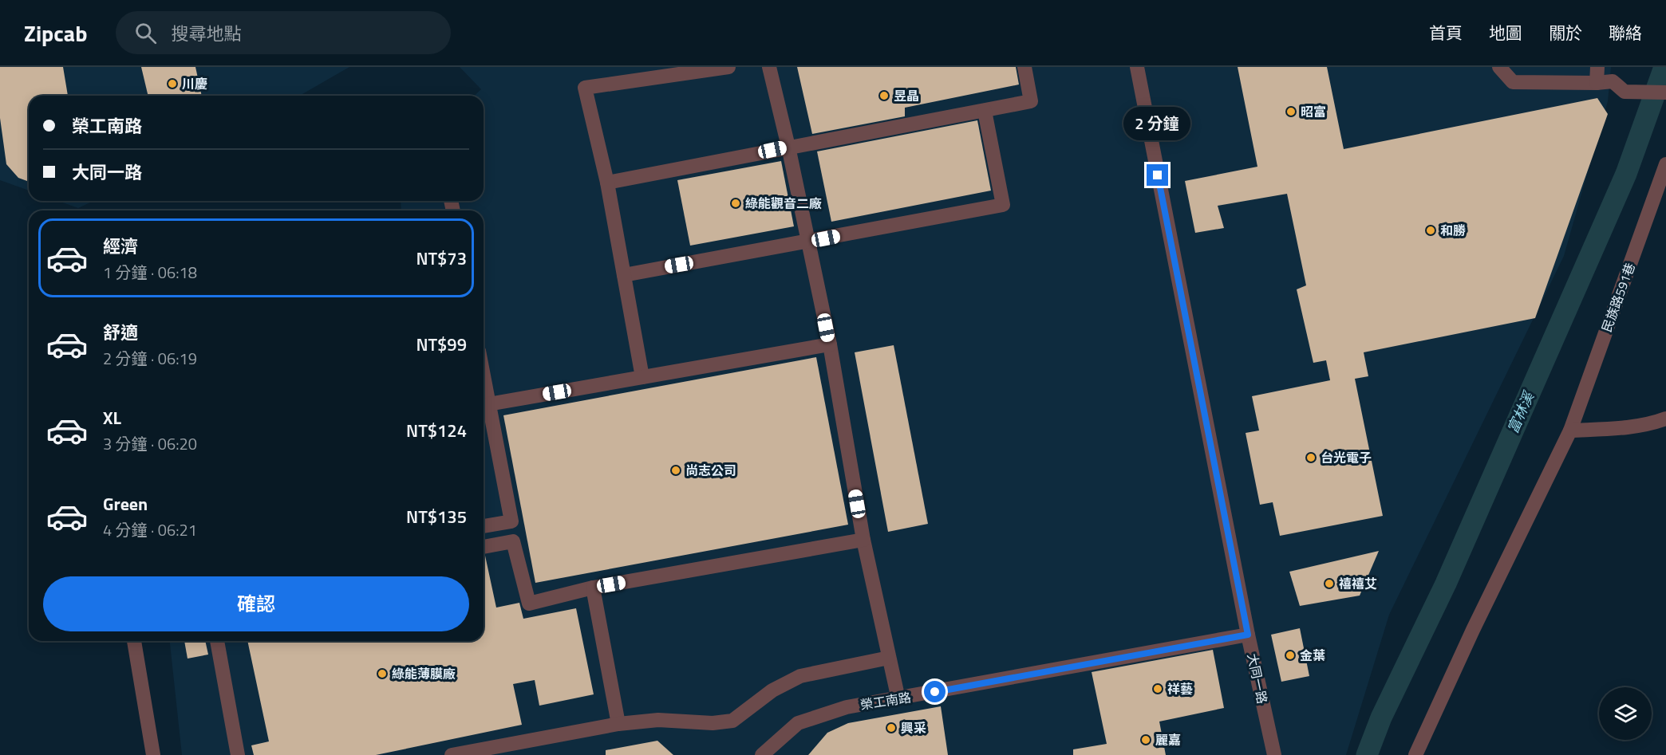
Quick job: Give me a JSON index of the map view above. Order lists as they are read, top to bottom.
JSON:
{
  "streets": {
    "street": ["民族路591巷", "大同一路", "榮工南路"]
  },
  "crossings": [
    ["大同一路", "榮工南路"]
  ],
  "water": ["富林溪"],
  "places": [
    "川慶",
    "昱晶",
    "昭富",
    "綠能觀音二廠",
    "和勝",
    "台光電子",
    "尚志公司",
    "禧禧艾",
    "金葉",
    "綠能薄膜廠",
    "祥藝",
    "興采",
    "麗嘉"
  ],
  "page": {
    "header": "Zipcab",
    "search": "搜尋地點",
    "nav": [
      "首頁",
      "地圖",
      "關於",
      "聯絡"
    ],
    "banner": ["榮工南路", "大同一路"],
    "bubble": "2 分鐘",
    "list": [
      {
        "name": "經濟",
        "note": "1 分鐘 · 06:18",
        "value": "NT$73"
      },
      {
        "name": "舒適",
        "note": "2 分鐘 · 06:19",
        "value": "NT$99"
      },
      {
        "name": "XL",
        "note": "3 分鐘 · 06:20",
        "value": "NT$124"
      },
      {
        "name": "Green",
        "note": "4 分鐘 · 06:21",
        "value": "NT$135"
      }
    ],
    "buttons": "確認"
  }
}
